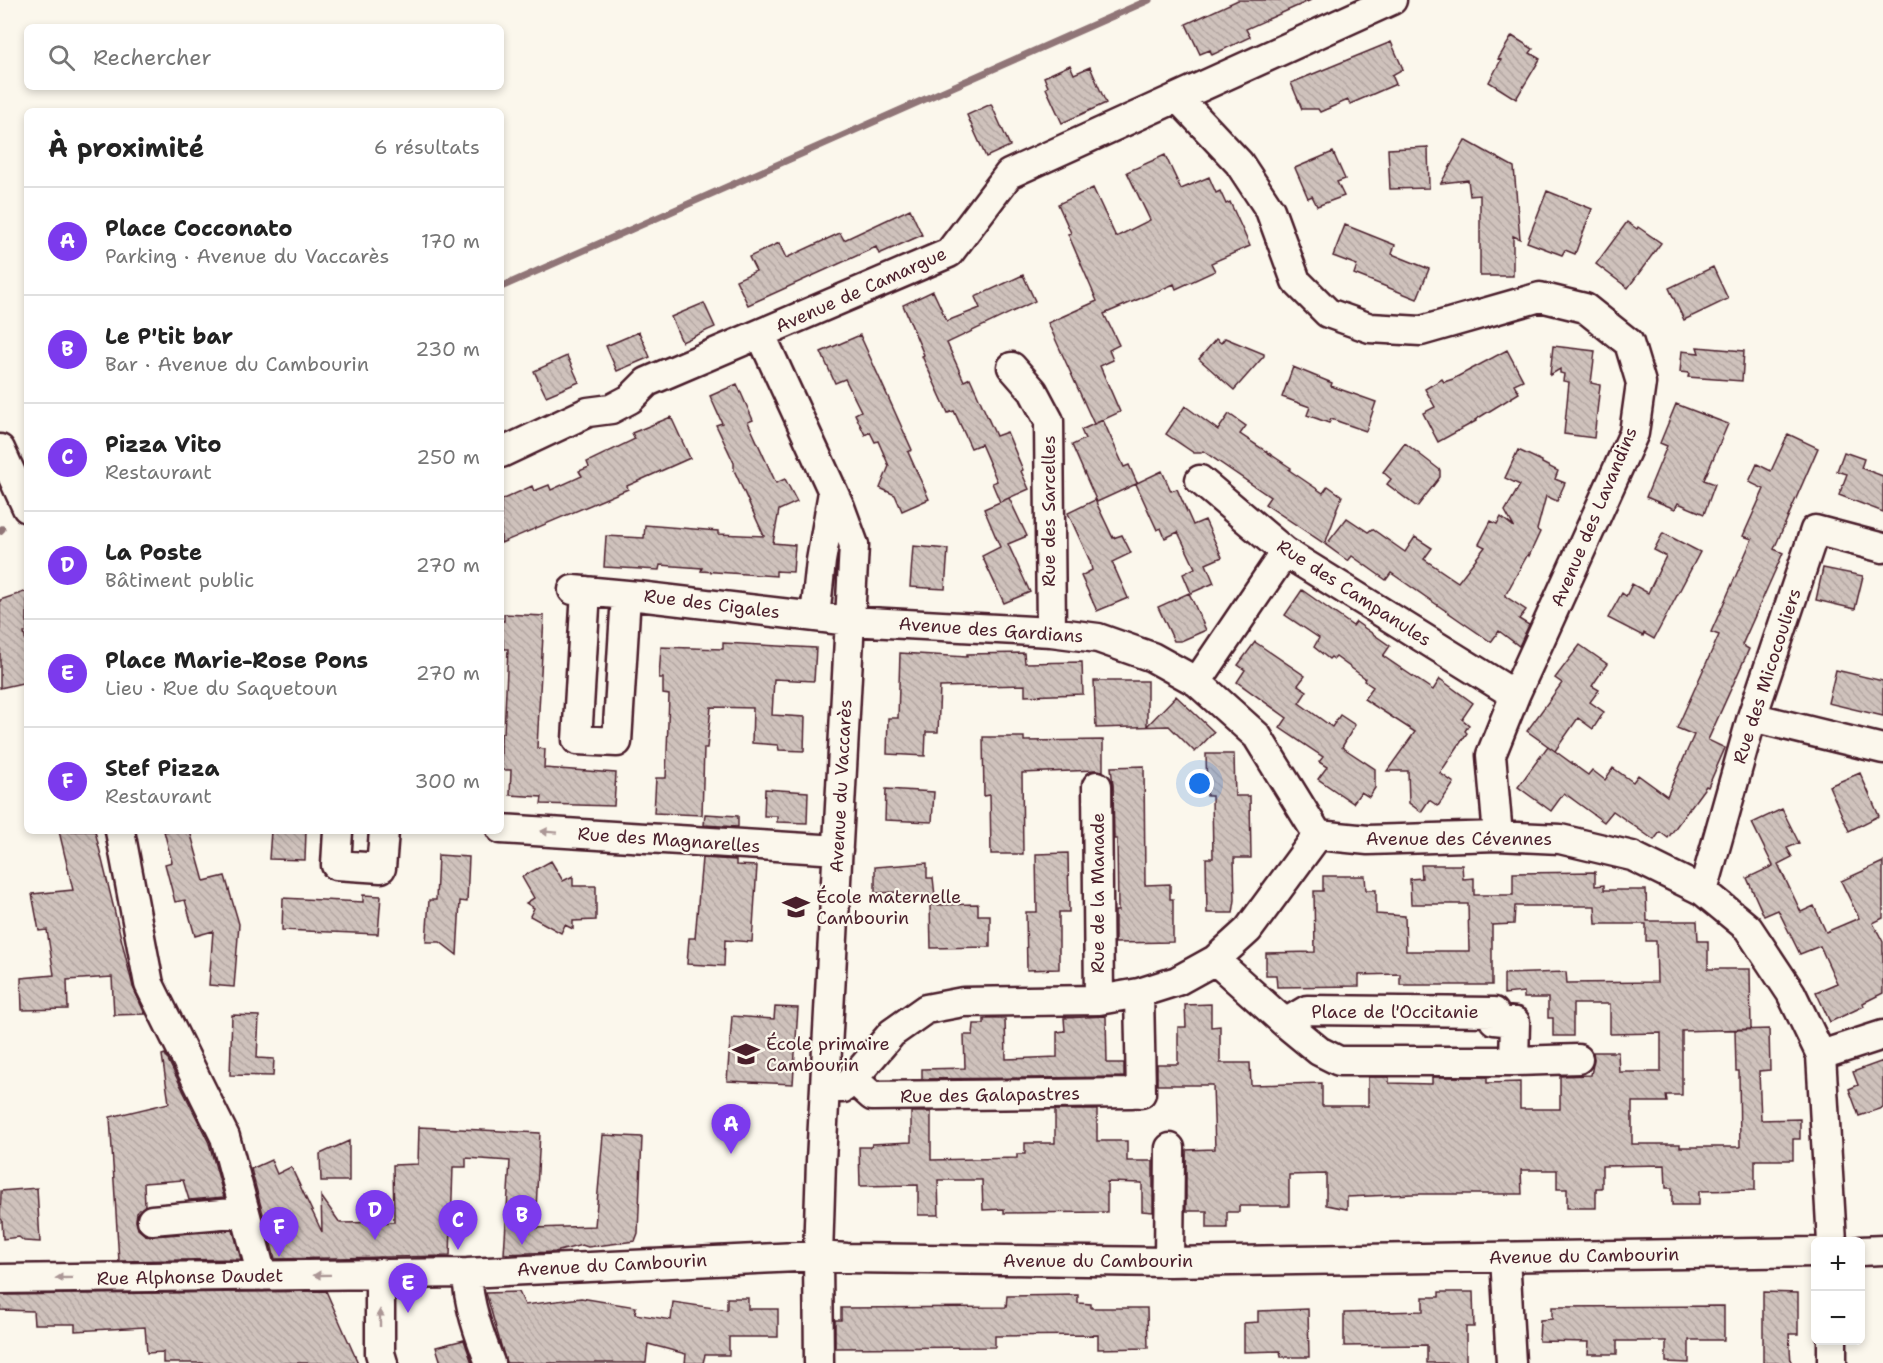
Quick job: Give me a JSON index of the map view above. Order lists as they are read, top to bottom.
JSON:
{
  "streets": {
    "street": [
      "Avenue de Camargue",
      "Rue des Sarcelles",
      "Avenue des Lavandins",
      "Rue des Campanules",
      "Rue des Cigales",
      "Avenue des Gardians",
      "Rue des Micocouliers",
      "Avenue du Vaccarès",
      "Avenue des Cévennes",
      "Rue des Magnarelles",
      "Rue de la Manade",
      "Place de l'Occitanie",
      "Rue des Galapastres",
      "Avenue du Cambourin",
      "Rue Alphonse Daudet"
    ]
  },
  "crossings": [
    ["Avenue de Camargue", "Avenue des Lavandins"],
    ["Avenue de Camargue", "Avenue du Vaccarès"],
    ["Rue des Sarcelles", "Avenue des Gardians"],
    ["Avenue des Lavandins", "Rue des Campanules"],
    ["Avenue des Lavandins", "Avenue des Cévennes"],
    ["Rue des Cigales", "Avenue des Gardians"],
    ["Rue des Cigales", "Avenue du Vaccarès"],
    ["Avenue des Gardians", "Avenue du Vaccarès"],
    ["Avenue des Gardians", "Avenue des Cévennes"],
    ["Rue des Micocouliers", "Avenue des Cévennes"],
    ["Avenue du Vaccarès", "Rue des Magnarelles"],
    ["Avenue du Vaccarès", "Avenue du Cambourin"],
    ["Avenue du Cambourin", "Rue Alphonse Daudet"]
  ],
  "one_way": ["Rue des Magnarelles", "Rue Alphonse Daudet"],
  "places": {
    "school or university": ["École maternelle Cambourin", "École primaire Cambourin"]
  },
  "page": {
    "search": "Rechercher",
    "heading": ["À proximité", "6 résultats"],
    "list": [
      {
        "mark": "A",
        "name": "Place Cocconato",
        "note": "Parking · Avenue du Vaccarès",
        "value": "170 m"
      },
      {
        "mark": "B",
        "name": "Le P'tit bar",
        "note": "Bar · Avenue du Cambourin",
        "value": "230 m"
      },
      {
        "mark": "C",
        "name": "Pizza Vito",
        "note": "Restaurant",
        "value": "250 m"
      },
      {
        "mark": "D",
        "name": "La Poste",
        "note": "Bâtiment public",
        "value": "270 m"
      },
      {
        "mark": "E",
        "name": "Place Marie-Rose Pons",
        "note": "Lieu · Rue du Saquetoun",
        "value": "270 m"
      },
      {
        "mark": "F",
        "name": "Stef Pizza",
        "note": "Restaurant",
        "value": "300 m"
      }
    ],
    "pins": [
      "A",
      "D",
      "B",
      "C",
      "F",
      "E"
    ],
    "map_buttons": ["+", "−"]
  }
}
